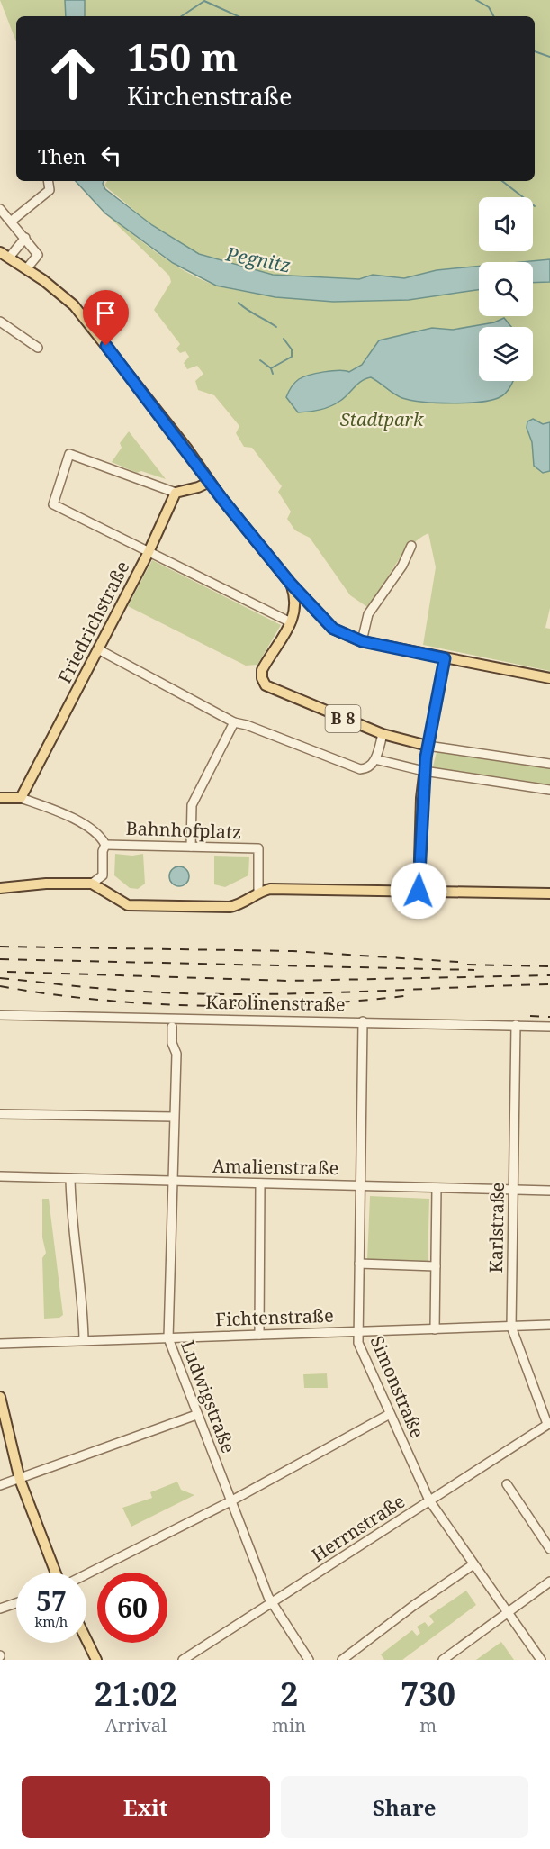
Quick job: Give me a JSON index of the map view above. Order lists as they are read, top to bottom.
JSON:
{
  "streets": {
    "main road": ["Friedrichstraße", "B 8"],
    "street": [
      "Bahnhofplatz",
      "Karolinenstraße",
      "Amalienstraße",
      "Karlstraße",
      "Fichtenstraße",
      "Simonstraße",
      "Ludwigstraße",
      "Herrnstraße"
    ]
  },
  "crossings": [
    ["Karolinenstraße", "Karlstraße"],
    ["Karolinenstraße", "Simonstraße"],
    ["Amalienstraße", "Karlstraße"],
    ["Amalienstraße", "Simonstraße"],
    ["Amalienstraße", "Ludwigstraße"],
    ["Karlstraße", "Fichtenstraße"],
    ["Karlstraße", "Herrnstraße"],
    ["Fichtenstraße", "Simonstraße"],
    ["Fichtenstraße", "Ludwigstraße"],
    ["Simonstraße", "Herrnstraße"],
    ["Ludwigstraße", "Herrnstraße"]
  ],
  "water": ["Pegnitz"],
  "parks": ["Stadtpark"],
  "page": {
    "turn": ["150 m", "Kirchenstraße"],
    "then": "Then",
    "speed": "57 km/h",
    "limit": "60",
    "eta": [
      "21:02",
      "Arrival",
      "2",
      "min",
      "730",
      "m"
    ],
    "buttons": ["Exit", "Share"]
  }
}
